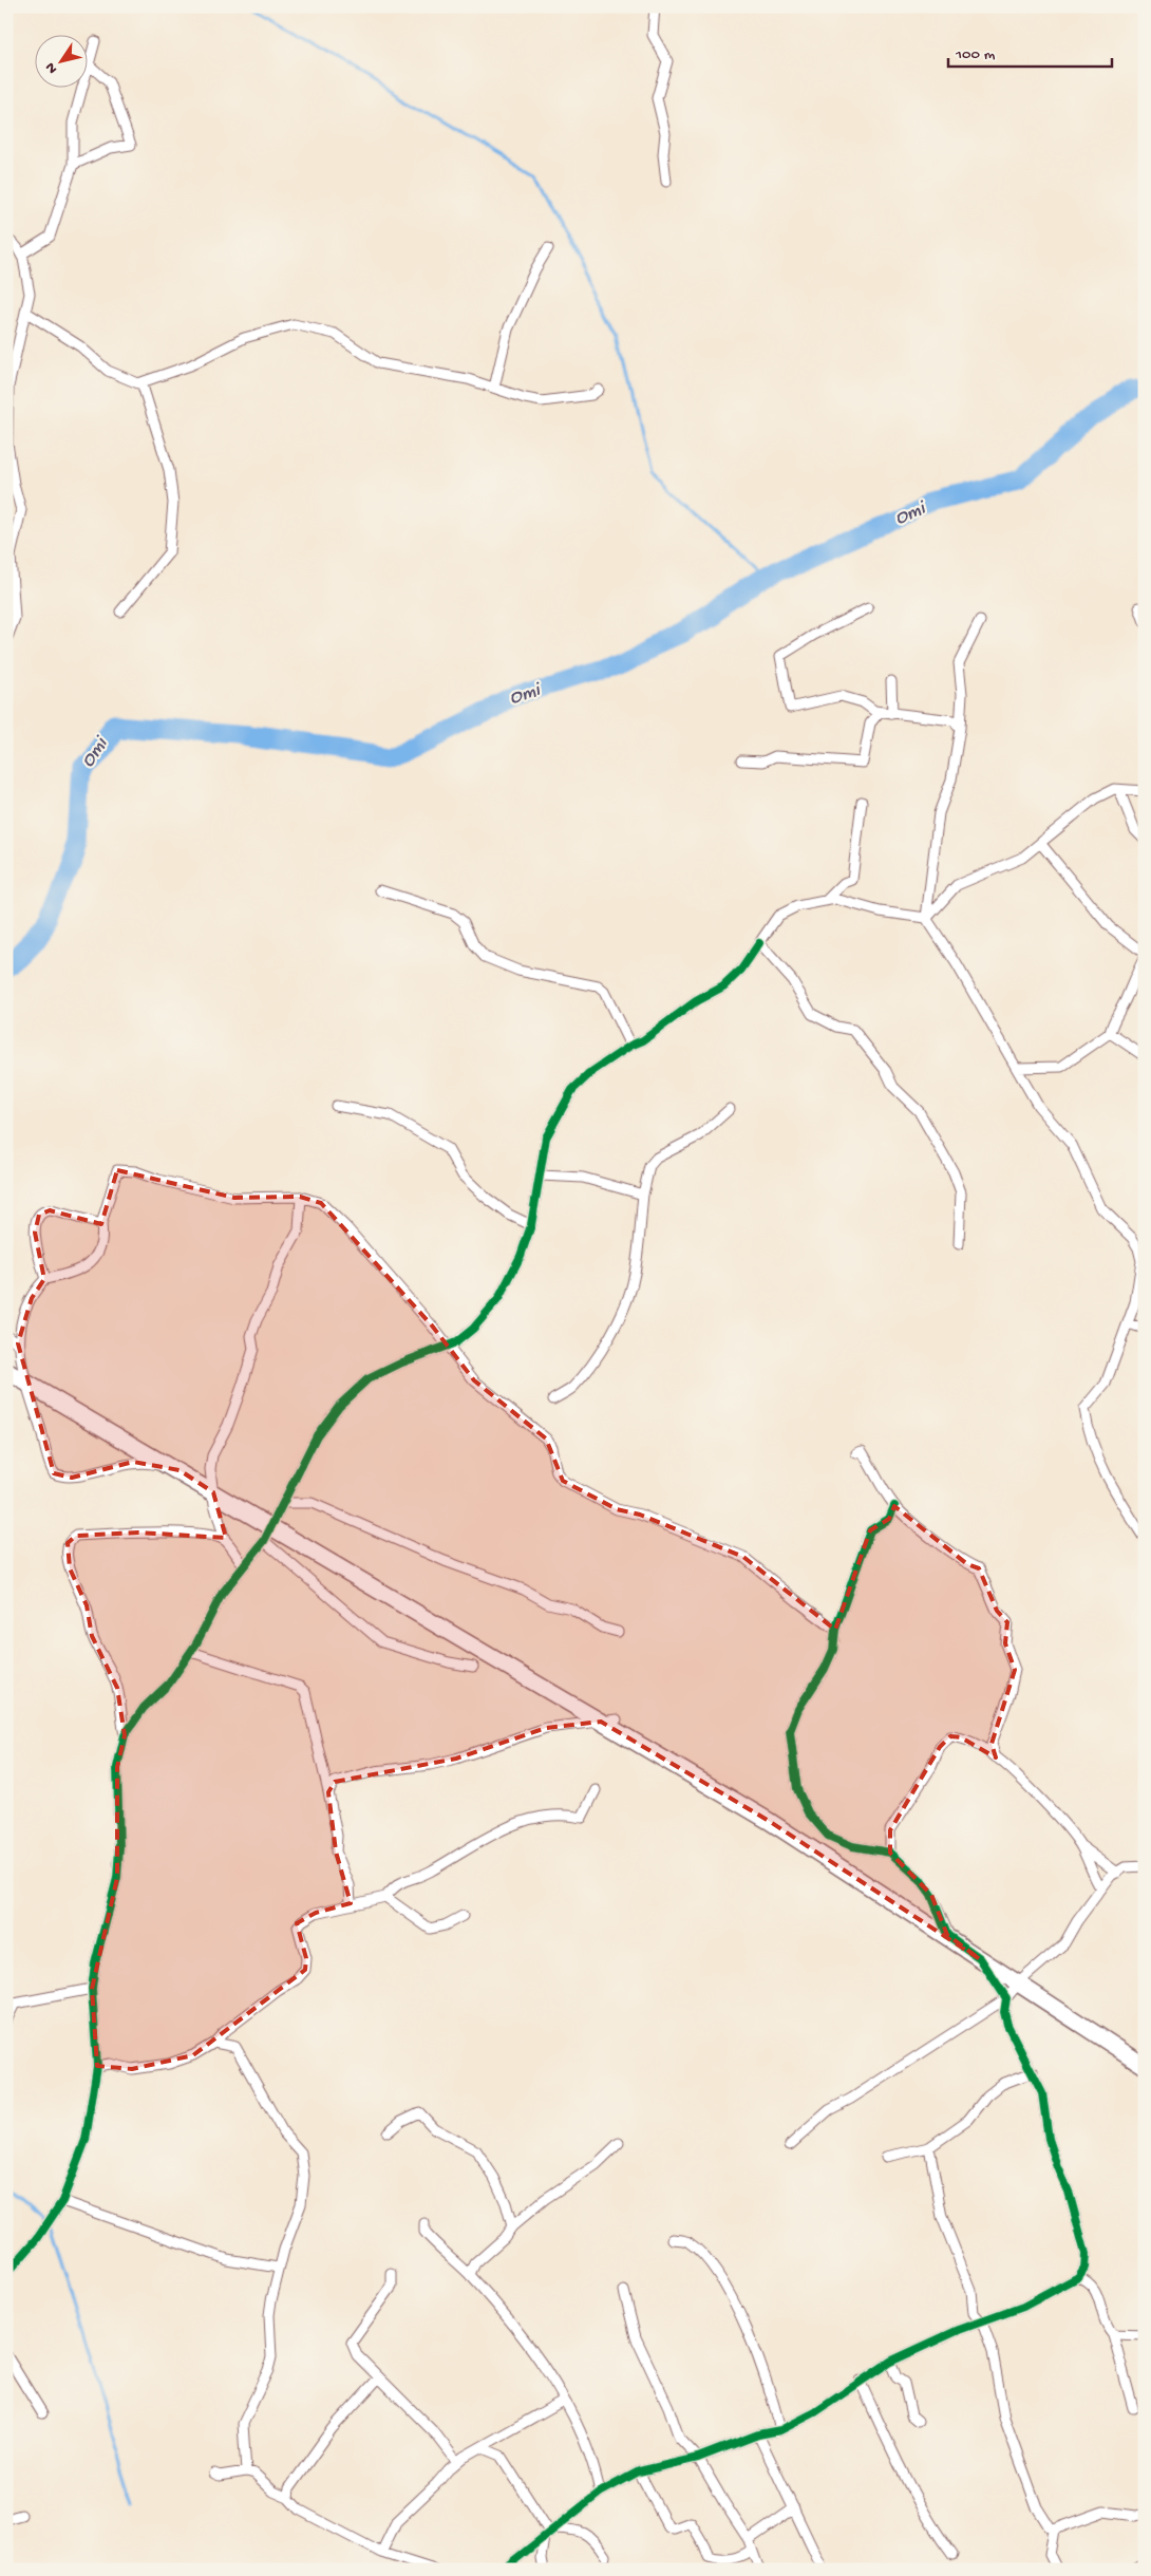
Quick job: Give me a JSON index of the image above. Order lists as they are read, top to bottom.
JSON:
{
  "water": ["Omi"],
  "scale_bar": "100 m",
  "north": "bottom left"
}
